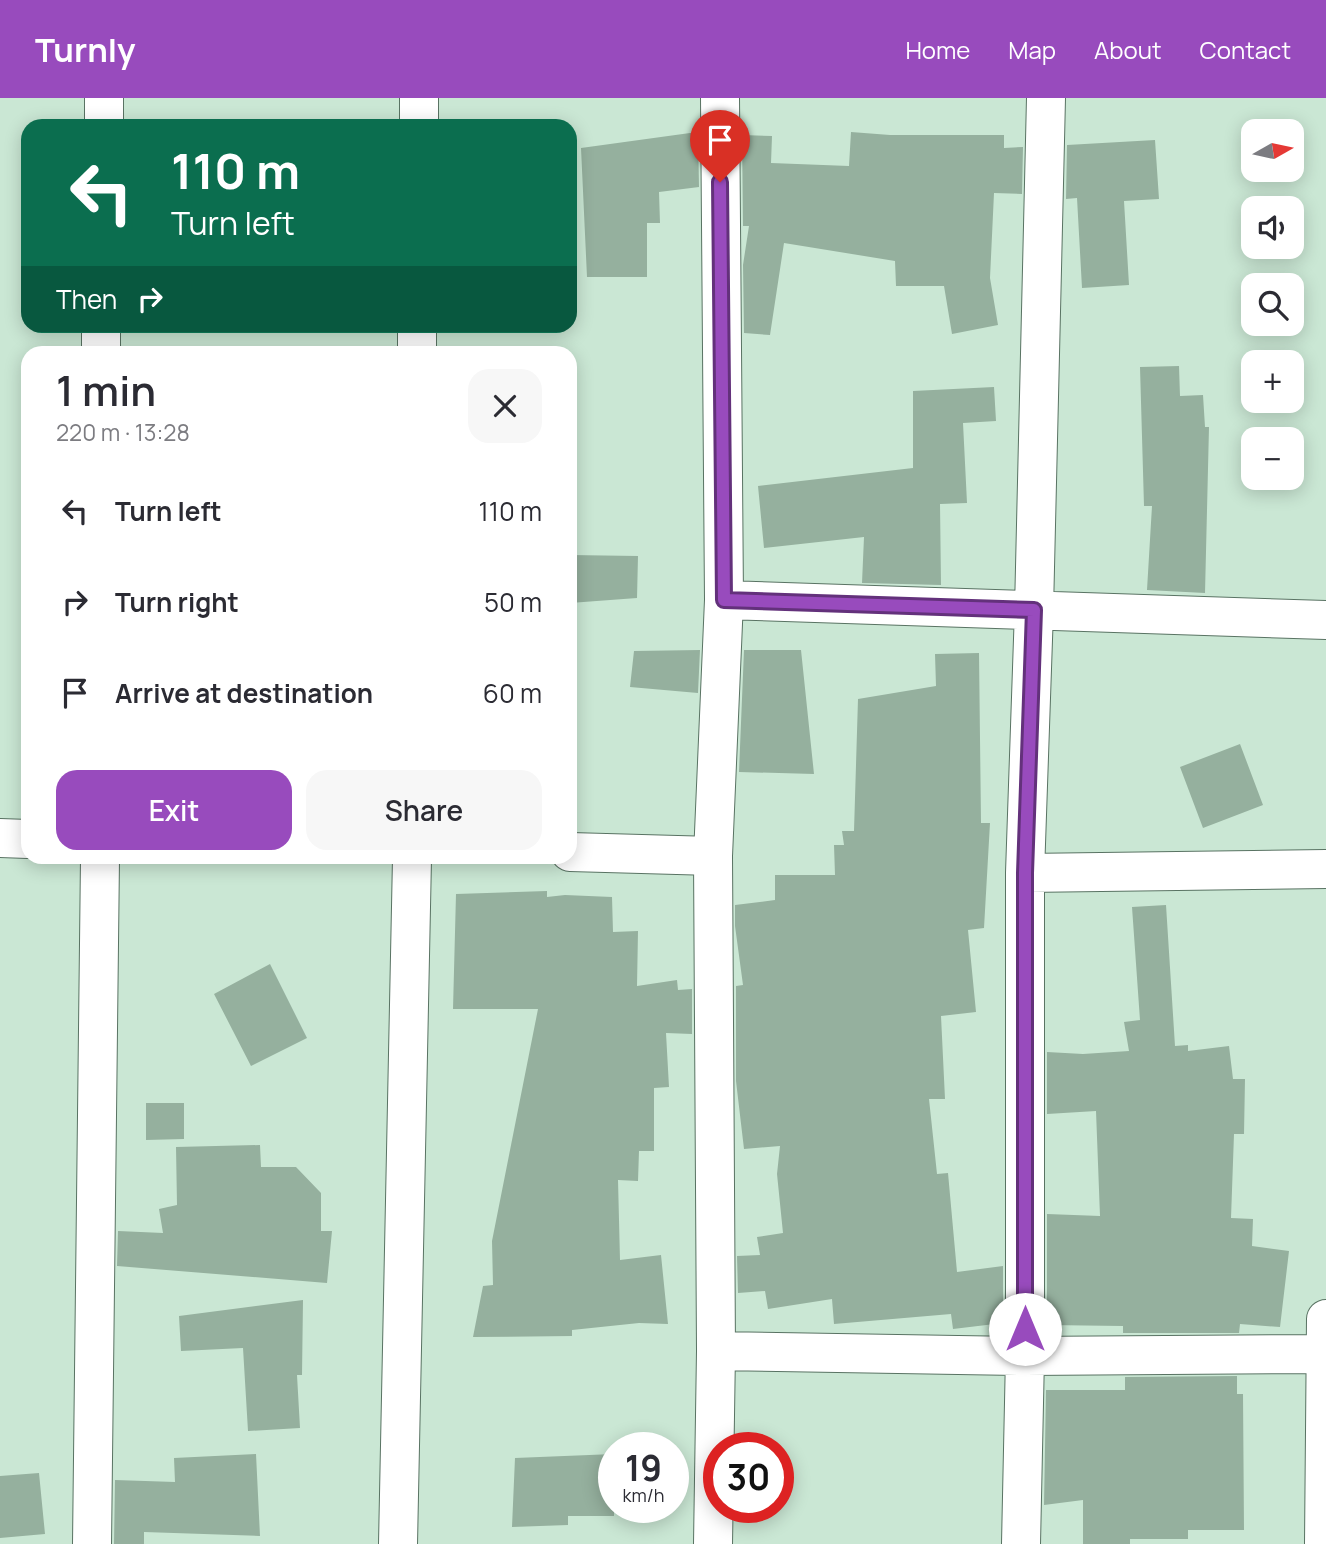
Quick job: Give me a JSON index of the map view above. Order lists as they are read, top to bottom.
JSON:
{
  "north": "right",
  "page": {
    "header": "Turnly",
    "nav": [
      "Home",
      "Map",
      "About",
      "Contact"
    ],
    "map_buttons": ["+", "−"],
    "turn": ["110 m", "Turn left"],
    "then": "Then",
    "heading": ["1 min", "220 m · 13:28"],
    "list": [
      {
        "name": "Turn left",
        "value": "110 m"
      },
      {
        "name": "Turn right",
        "value": "50 m"
      },
      {
        "name": "Arrive at destination",
        "value": "60 m"
      }
    ],
    "buttons": ["Exit", "Share"],
    "speed": "19 km/h",
    "limit": "30"
  }
}
